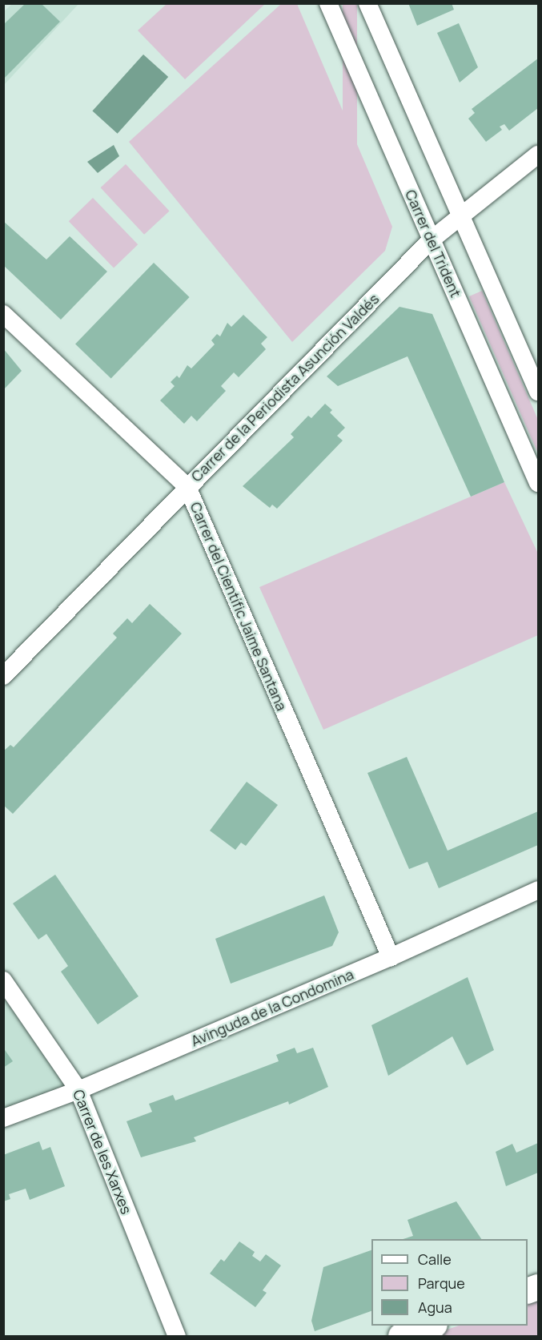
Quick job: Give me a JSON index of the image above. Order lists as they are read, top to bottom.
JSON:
{
  "streets": {
    "street": [
      "Carrer del Trident",
      "Carrer de la Periodista Asunción Valdés",
      "Carrer del Científic Jaime Santana",
      "Avinguda de la Condomina",
      "Carrer de les Xarxes"
    ]
  },
  "crossings": [
    ["Carrer del Trident", "Carrer de la Periodista Asunción Valdés"],
    ["Carrer de la Periodista Asunción Valdés", "Carrer del Científic Jaime Santana"],
    ["Carrer del Científic Jaime Santana", "Avinguda de la Condomina"],
    ["Avinguda de la Condomina", "Carrer de les Xarxes"]
  ],
  "legend": ["Calle", "Parque", "Agua"]
}
